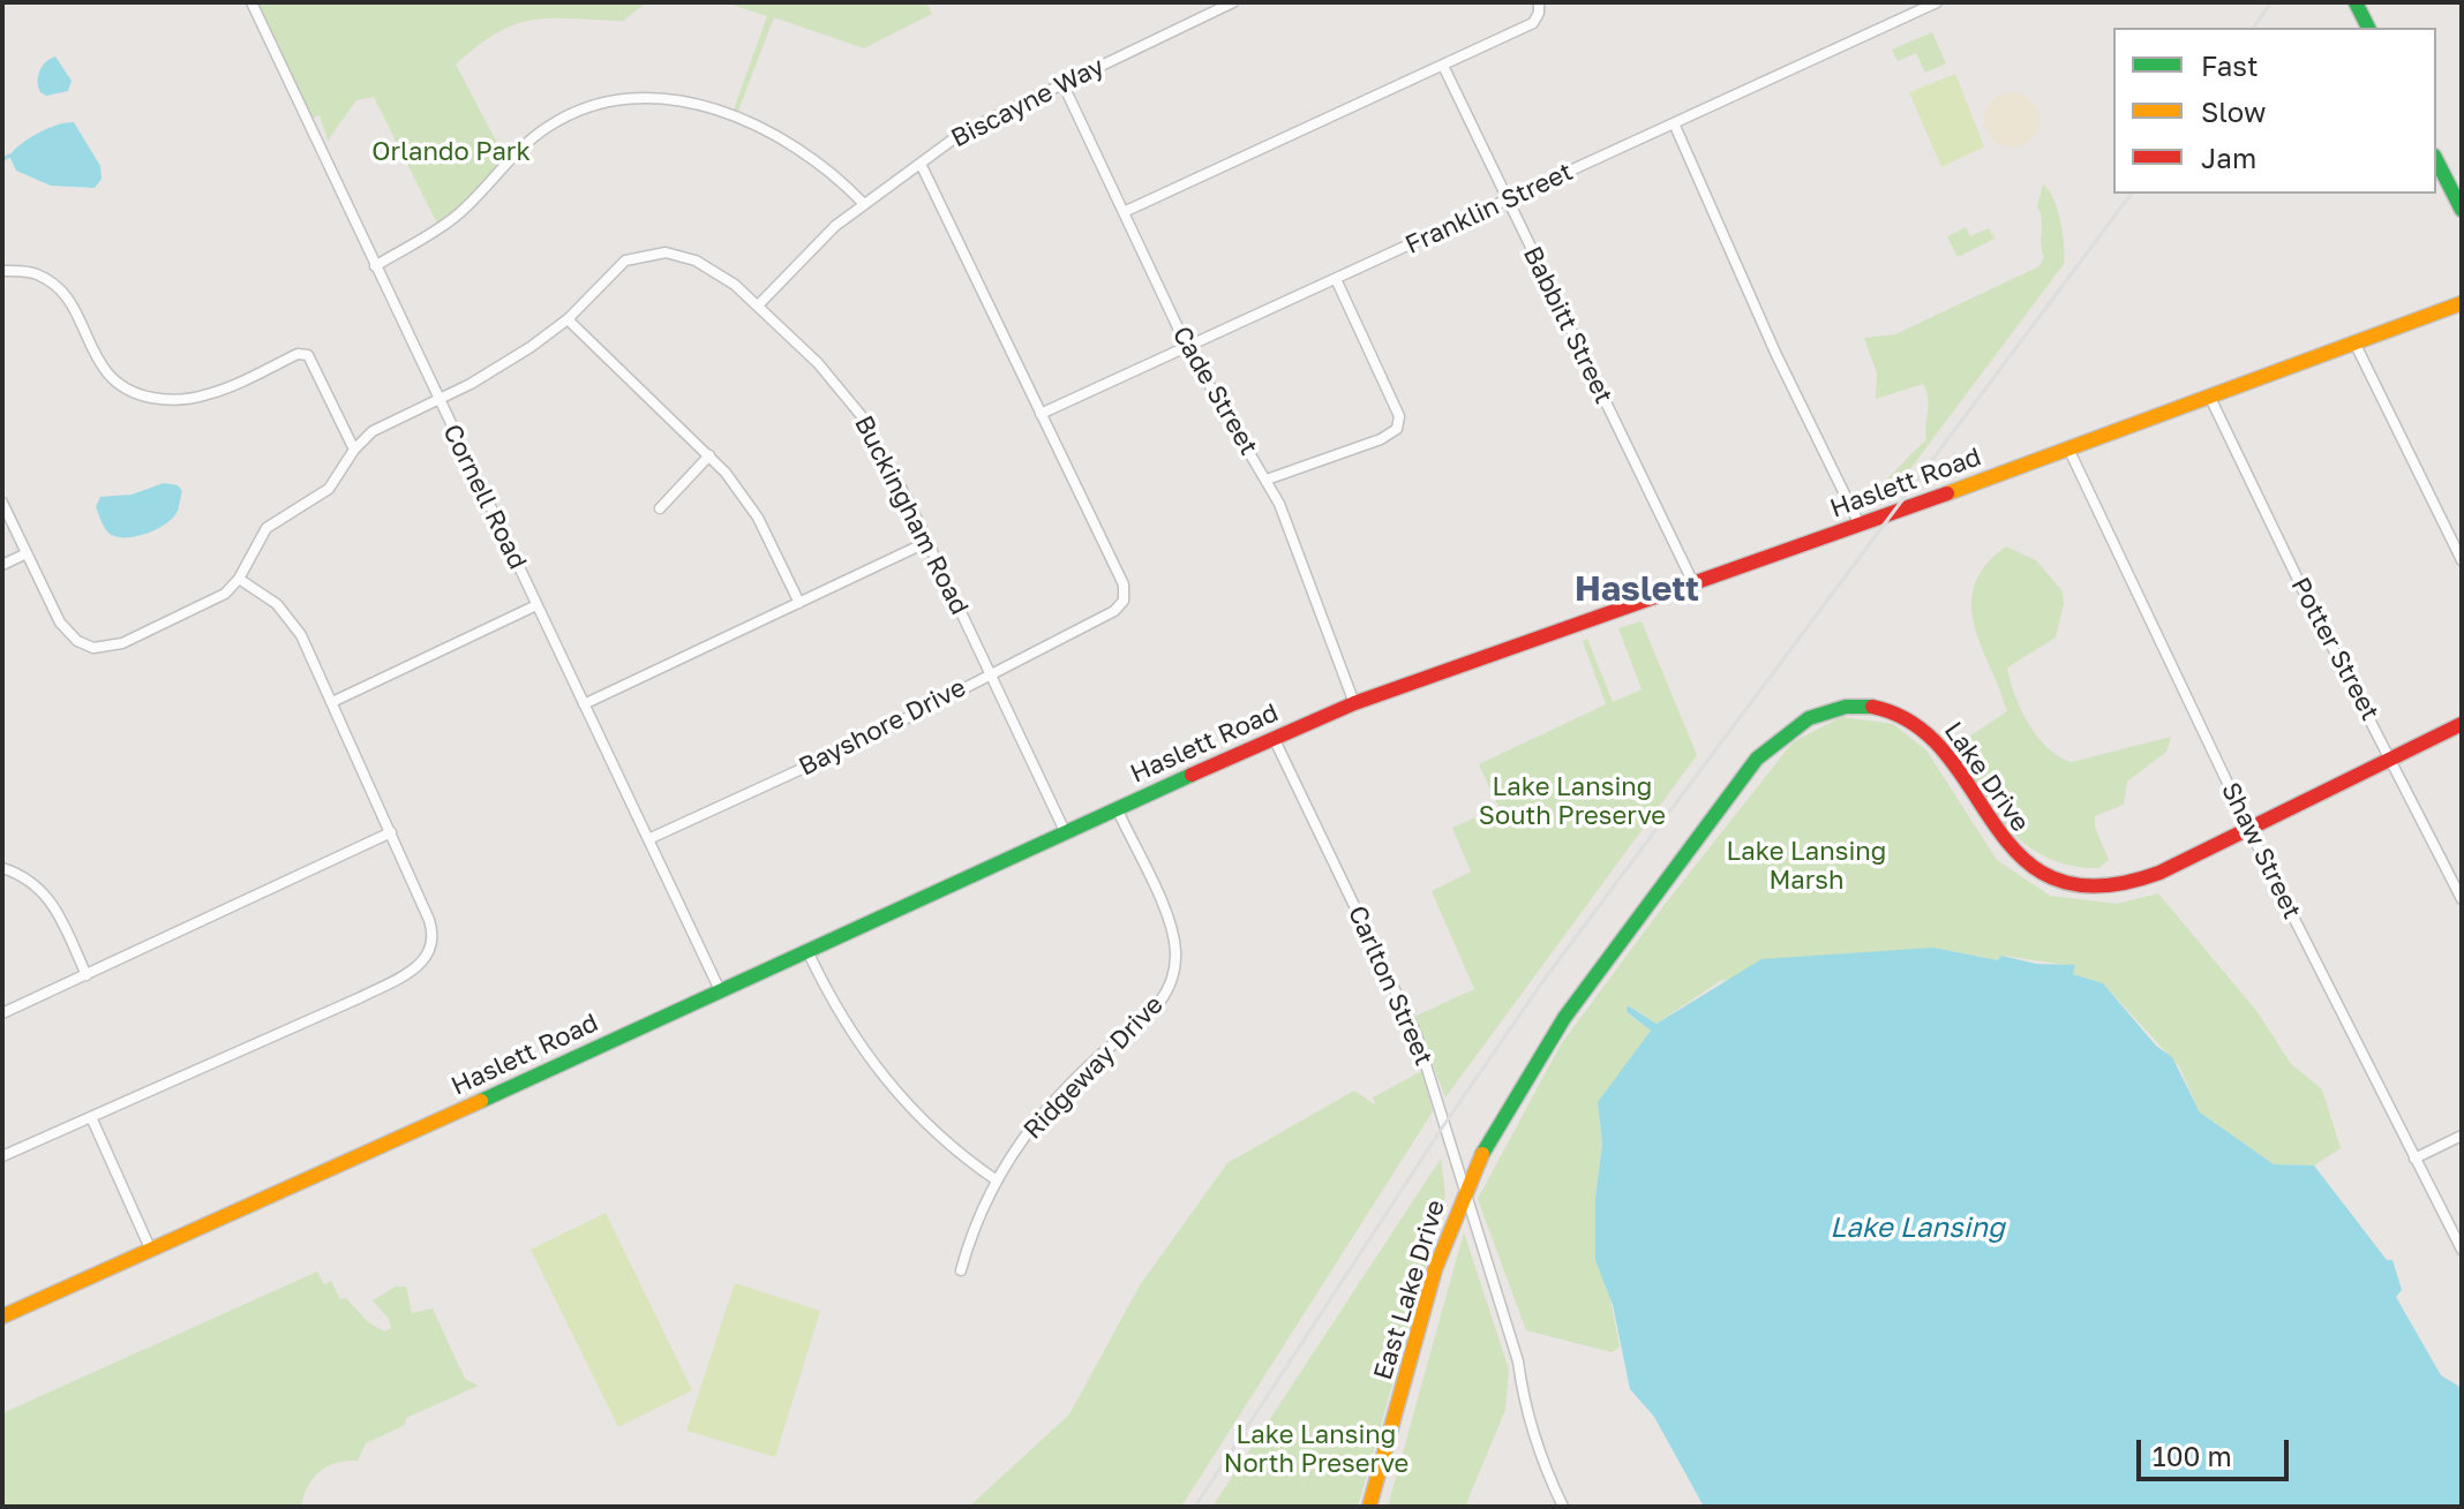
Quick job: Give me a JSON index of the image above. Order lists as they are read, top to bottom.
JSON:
{
  "streets": {
    "street": [
      "Biscayne Way",
      "Franklin Street",
      "Babbitt Street",
      "Cade Street",
      "Haslett Road",
      "Cornell Road",
      "Buckingham Road",
      "Potter Street",
      "Bayshore Drive",
      "Lake Drive",
      "Shaw Street",
      "Carlton Street",
      "Ridgeway Drive",
      "East Lake Drive"
    ]
  },
  "crossings": [
    ["Biscayne Way", "Cade Street"],
    ["Biscayne Way", "Buckingham Road"],
    ["Franklin Street", "Babbitt Street"],
    ["Franklin Street", "Cade Street"],
    ["Franklin Street", "Bayshore Drive"],
    ["Babbitt Street", "Haslett Road"],
    ["Cade Street", "Haslett Road"],
    ["Haslett Road", "Cornell Road"],
    ["Haslett Road", "Buckingham Road"],
    ["Haslett Road", "Potter Street"],
    ["Haslett Road", "Shaw Street"],
    ["Haslett Road", "Carlton Street"],
    ["Haslett Road", "Ridgeway Drive"],
    ["Cornell Road", "Buckingham Road"],
    ["Cornell Road", "Bayshore Drive"],
    ["Buckingham Road", "Bayshore Drive"],
    ["Potter Street", "Lake Drive"],
    ["Lake Drive", "Shaw Street"],
    ["Lake Drive", "Carlton Street"],
    ["Lake Drive", "East Lake Drive"],
    ["Carlton Street", "East Lake Drive"]
  ],
  "districts": ["Haslett"],
  "water": ["Lake Lansing"],
  "parks": [
    "Orlando Park",
    "Lake Lansing South Preserve",
    "Lake Lansing Marsh",
    "Lake Lansing North Preserve"
  ],
  "legend": ["Fast", "Slow", "Jam"],
  "scale_bar": "100 m"
}
